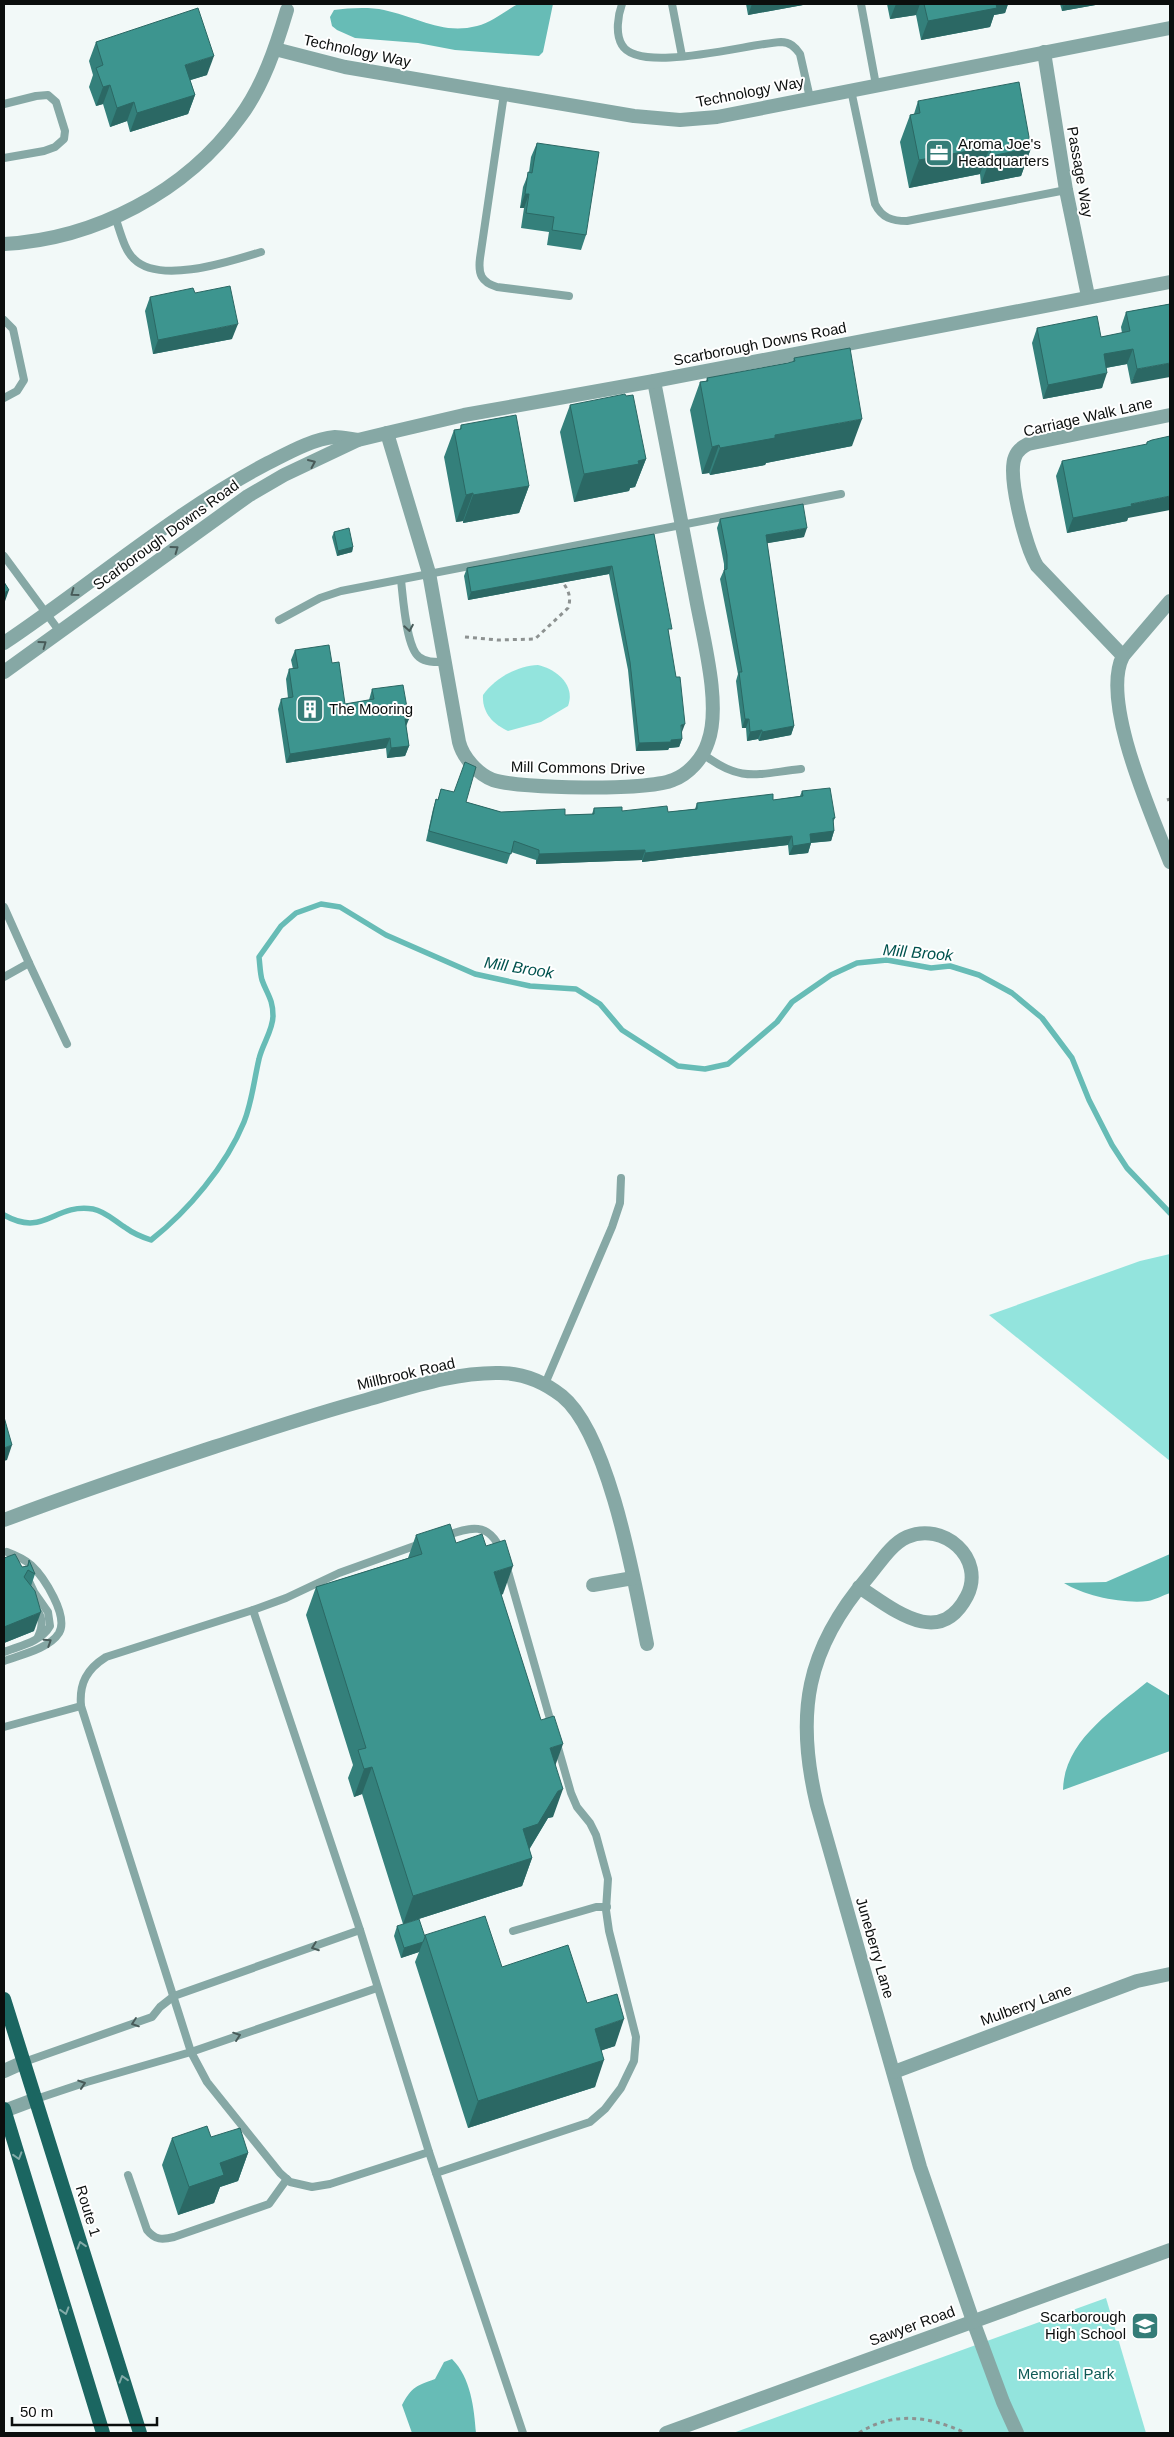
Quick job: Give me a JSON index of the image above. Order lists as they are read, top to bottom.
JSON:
{
  "streets": {
    "main road": ["Route 1"],
    "street": [
      "Technology Way",
      "Passage Way",
      "Scarborough Downs Road",
      "Carriage Walk Lane",
      "Mill Commons Drive",
      "Millbrook Road",
      "Juneberry Lane",
      "Mulberry Lane",
      "Sawyer Road"
    ]
  },
  "crossings": [
    ["Technology Way", "Passage Way"],
    ["Passage Way", "Scarborough Downs Road"],
    ["Scarborough Downs Road", "Mill Commons Drive"],
    ["Juneberry Lane", "Mulberry Lane"],
    ["Juneberry Lane", "Sawyer Road"]
  ],
  "water": ["Mill Brook"],
  "parks": ["Memorial Park"],
  "places": {
    "office": ["Aroma Joe's Headquarters"],
    "building": ["The Mooring"],
    "school or university": ["Scarborough High School"]
  },
  "scale_bar": "50 m"
}
